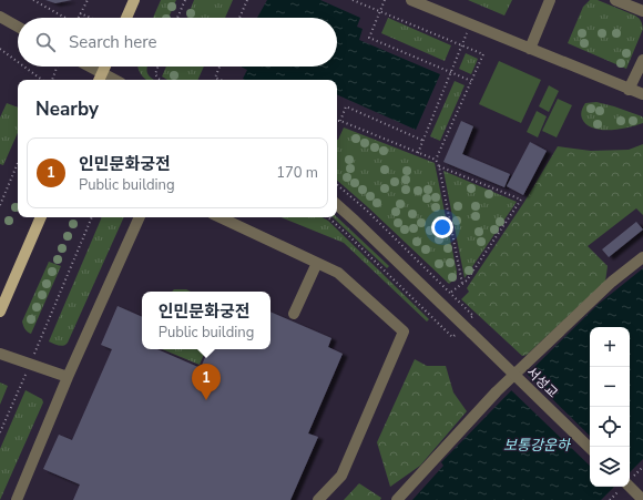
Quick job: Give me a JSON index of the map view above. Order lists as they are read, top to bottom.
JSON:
{
  "streets": {
    "street": ["서성교"]
  },
  "water": ["보통강운하"],
  "page": {
    "search": "Search here",
    "heading": "Nearby",
    "list": [
      {
        "mark": "1",
        "name": "인민문화궁전",
        "note": "Public building",
        "value": "170 m"
      }
    ],
    "popup": ["인민문화궁전", "Public building"],
    "map_buttons": ["+", "−"],
    "pins": "1"
  }
}
